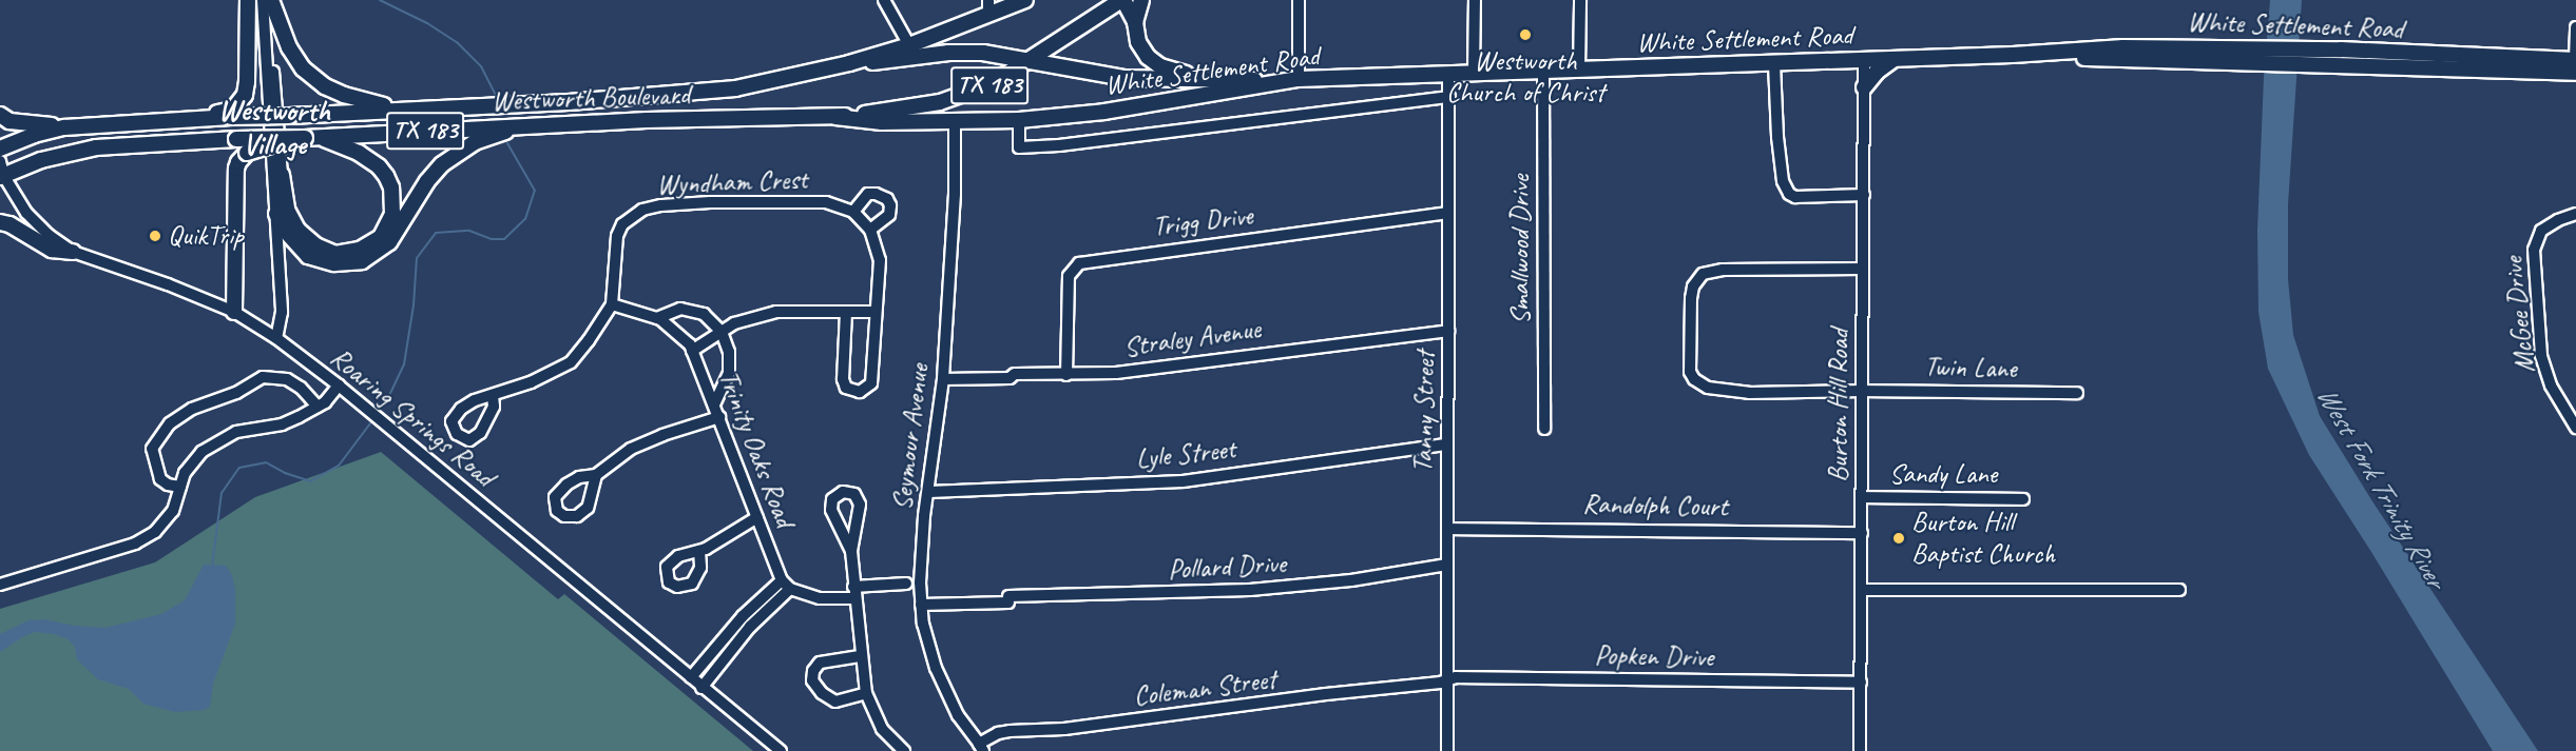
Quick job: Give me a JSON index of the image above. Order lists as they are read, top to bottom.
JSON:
{
  "streets": {
    "main road": ["White Settlement Road", "TX 183", "Westworth Boulevard"],
    "street": [
      "Wyndham Crest",
      "Trigg Drive",
      "Smallwood Drive",
      "McGee Drive",
      "Straley Avenue",
      "Twin Lane",
      "Burton Hill Road",
      "Tanny Street",
      "Roaring Springs Road",
      "Seymour Avenue",
      "Trinity Oaks Road",
      "Lyle Street",
      "Sandy Lane",
      "Randolph Court",
      "Pollard Drive",
      "Popken Drive",
      "Coleman Street"
    ]
  },
  "crossings": [
    ["White Settlement Road", "Westworth Boulevard"],
    ["White Settlement Road", "Smallwood Drive"],
    ["White Settlement Road", "Burton Hill Road"],
    ["White Settlement Road", "Tanny Street"],
    ["White Settlement Road", "Seymour Avenue"],
    ["Westworth Boulevard", "Roaring Springs Road"],
    ["Wyndham Crest", "Trinity Oaks Road"],
    ["Trigg Drive", "Straley Avenue"],
    ["Trigg Drive", "Tanny Street"],
    ["Straley Avenue", "Tanny Street"],
    ["Straley Avenue", "Seymour Avenue"],
    ["Twin Lane", "Burton Hill Road"],
    ["Burton Hill Road", "Sandy Lane"],
    ["Burton Hill Road", "Randolph Court"],
    ["Burton Hill Road", "Popken Drive"],
    ["Tanny Street", "Lyle Street"],
    ["Tanny Street", "Randolph Court"],
    ["Tanny Street", "Pollard Drive"],
    ["Tanny Street", "Popken Drive"],
    ["Tanny Street", "Coleman Street"],
    ["Seymour Avenue", "Lyle Street"],
    ["Seymour Avenue", "Pollard Drive"],
    ["Seymour Avenue", "Coleman Street"],
    ["Popken Drive", "Coleman Street"]
  ],
  "districts": ["Westworth Village"],
  "water": ["West Fork Trinity River"],
  "places": ["Westworth Church of Christ", "QuikTrip", "Burton Hill Baptist Church"]
}
